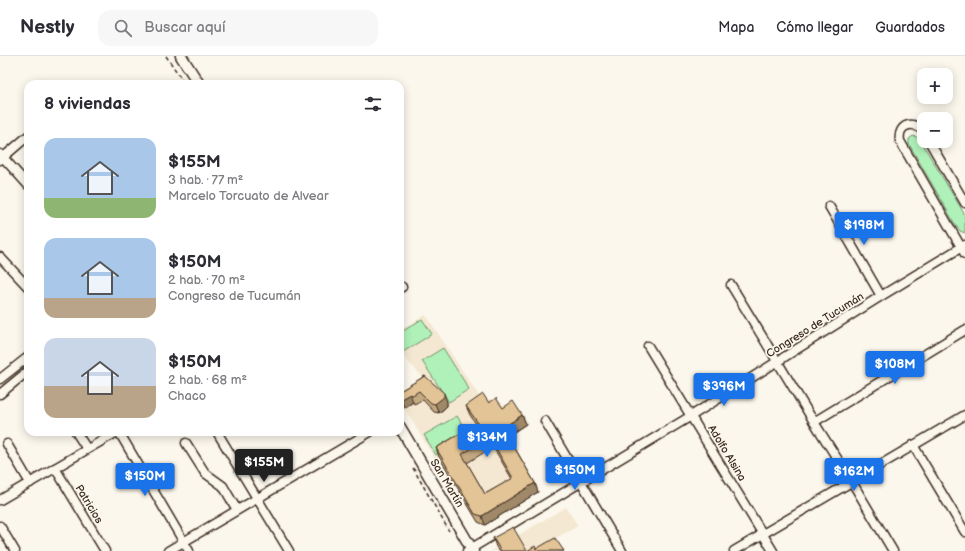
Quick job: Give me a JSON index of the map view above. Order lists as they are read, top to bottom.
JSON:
{
  "streets": {
    "main road": ["San Martín"],
    "street": ["Congreso de Tucumán", "Adolfo Alsina", "Patricios"]
  },
  "crossings": [
    ["Congreso de Tucumán", "Adolfo Alsina"],
    ["Congreso de Tucumán", "San Martín"]
  ],
  "page": {
    "header": "Nestly",
    "search": "Buscar aquí",
    "nav": ["Mapa", "Cómo llegar", "Guardados"],
    "map_buttons": ["+", "−"],
    "heading": "8 viviendas",
    "list": [
      {
        "name": "$155M",
        "note": "3 hab. · 77 m² · Marcelo Torcuato de Alvear"
      },
      {
        "name": "$150M",
        "note": "2 hab. · 70 m² · Congreso de Tucumán"
      },
      {
        "name": "$150M",
        "note": "2 hab. · 68 m² · Chaco"
      }
    ],
    "price": [
      "$198M",
      "$108M",
      "$396M",
      "$134M",
      "$155M",
      "$150M",
      "$162M",
      "$150M"
    ]
  }
}
